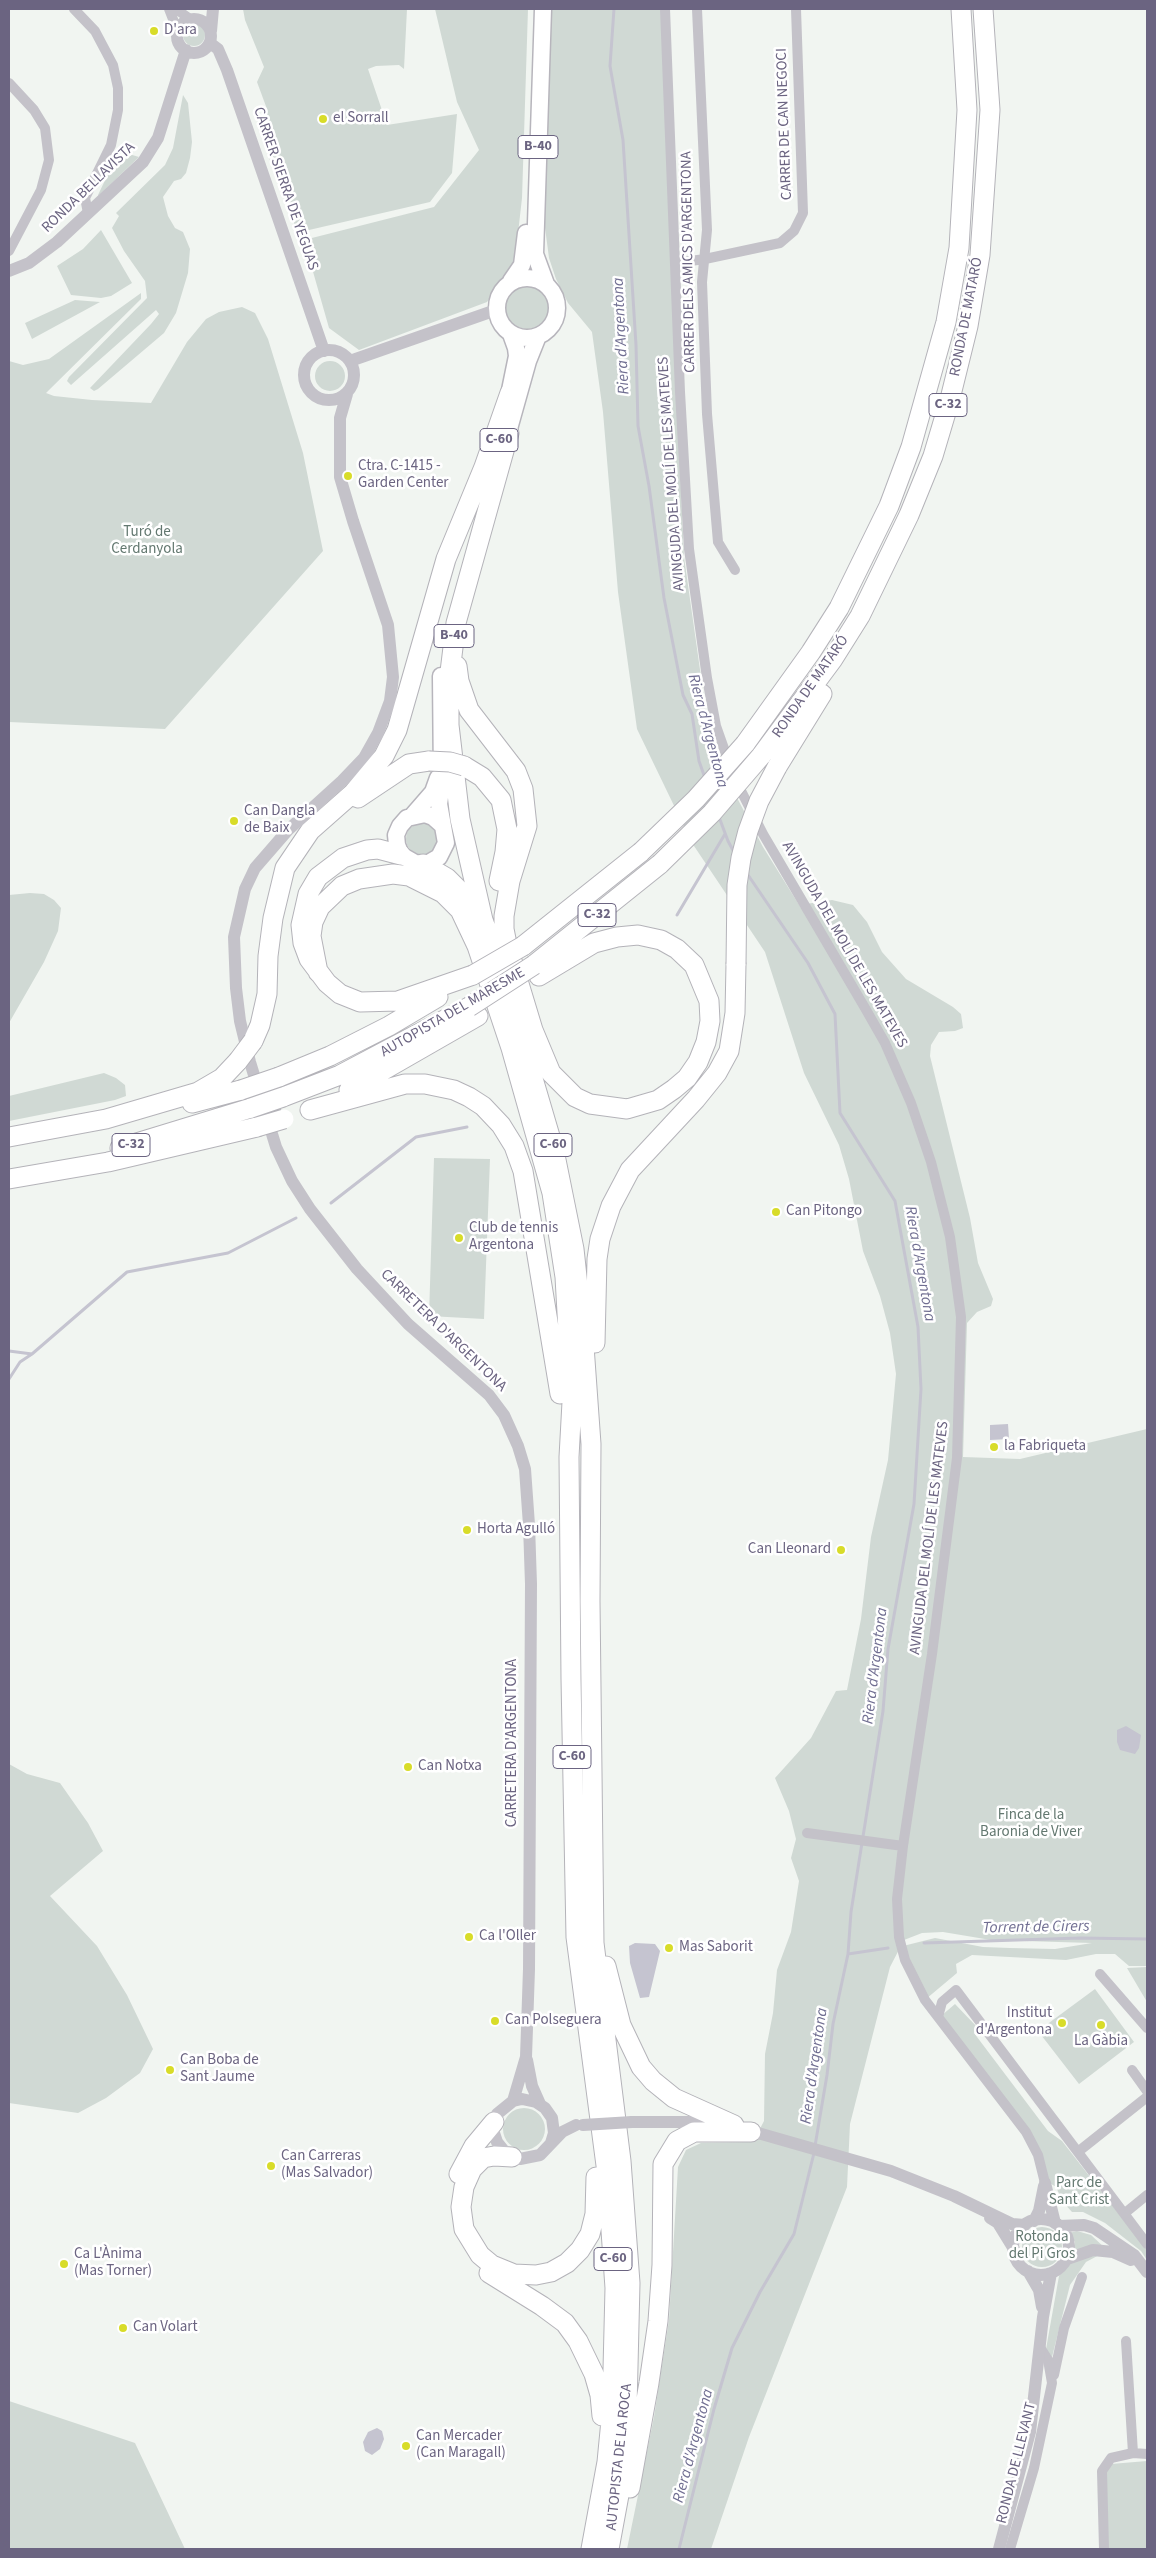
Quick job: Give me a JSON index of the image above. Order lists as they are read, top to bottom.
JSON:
{
  "streets": {
    "highway": [
      "B-40",
      "RONDA DE MATARÓ",
      "C-32",
      "C-60",
      "AUTOPISTA DEL MARESME",
      "AUTOPISTA DE LA ROCA"
    ],
    "street": [
      "CARRER DE CAN NEGOCI",
      "RONDA BELLAVISTA",
      "CARRER SIERRA DE YEGUAS",
      "CARRER DELS AMICS D'ARGENTONA",
      "AVINGUDA DEL MOLÍ DE LES MATEVES",
      "CARRETERA D'ARGENTONA",
      "RONDA DE LLEVANT"
    ]
  },
  "crossings": [
    ["CARRER DE CAN NEGOCI", "CARRER DELS AMICS D'ARGENTONA"],
    ["CARRER DE CAN NEGOCI", "AVINGUDA DEL MOLÍ DE LES MATEVES"],
    ["B-40", "C-60"],
    ["RONDA BELLAVISTA", "CARRER SIERRA DE YEGUAS"],
    ["CARRER SIERRA DE YEGUAS", "CARRETERA D'ARGENTONA"],
    ["RONDA DE MATARÓ", "AUTOPISTA DEL MARESME"],
    ["C-60", "AUTOPISTA DE LA ROCA"]
  ],
  "water": ["Riera d'Argentona", "Torrent de Cirers"],
  "parks": [
    "Turó de Cerdanyola",
    "Finca de la Baronia de Viver",
    "Parc de Sant Crist",
    "Rotonda del Pi Gros"
  ],
  "places": [
    "D'ara",
    "el Sorrall",
    "Ctra. C-1415 - Garden Center",
    "Can Dangla de Baix",
    "Can Pitongo",
    "Club de tennis Argentona",
    "la Fabriqueta",
    "Horta Agulló",
    "Can Lleonard",
    "Can Notxa",
    "Ca l'Oller",
    "Mas Saborit",
    "Can Polseguera",
    "Institut d'Argentona",
    "La Gàbia",
    "Can Boba de Sant Jaume",
    "Can Carreras (Mas Salvador)",
    "Ca L'Ànima (Mas Torner)",
    "Can Volart",
    "Can Mercader (Can Maragall)"
  ]
}
